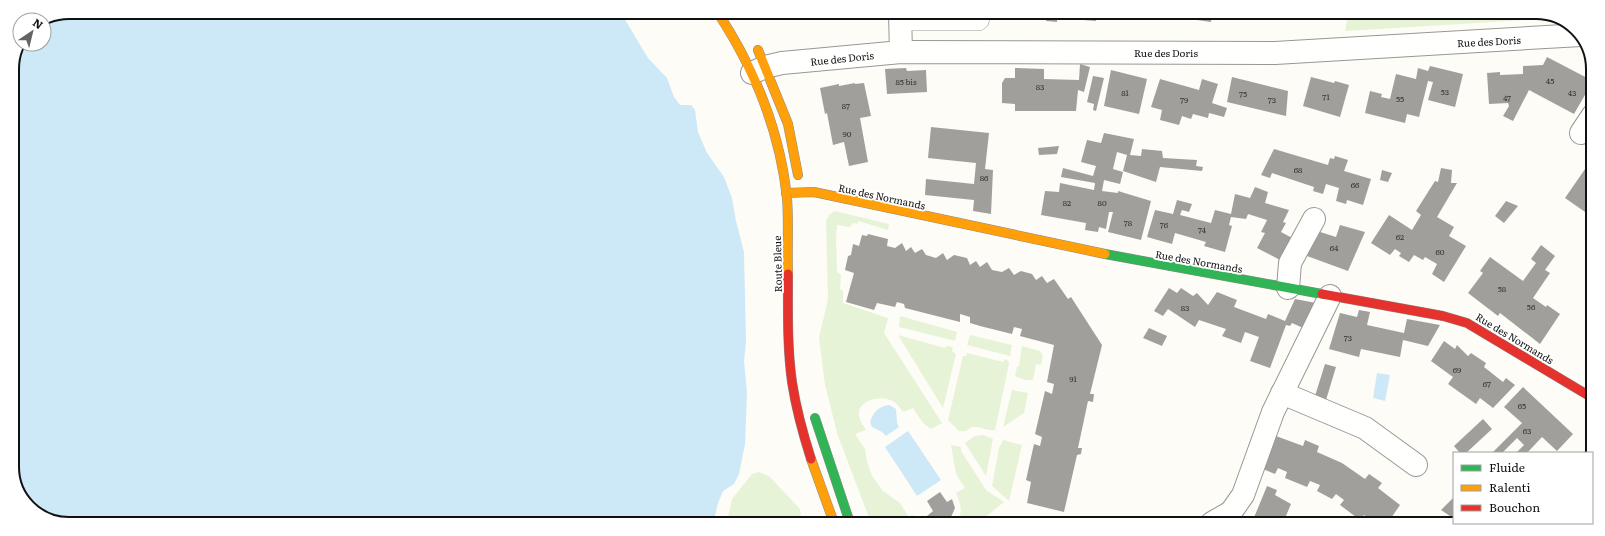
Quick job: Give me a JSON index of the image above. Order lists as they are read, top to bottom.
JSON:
{
  "streets": {
    "street": ["Rue des Doris", "Rue des Normands", "Route Bleue"]
  },
  "crossings": [
    ["Rue des Doris", "Route Bleue"],
    ["Rue des Normands", "Route Bleue"]
  ],
  "house_numbers": [
    "45",
    "85 bis",
    "83",
    "53",
    "81",
    "43",
    "75",
    "71",
    "47",
    "55",
    "79",
    "73",
    "87",
    "90",
    "68",
    "86",
    "66",
    "82",
    "80",
    "78",
    "76",
    "74",
    "62",
    "64",
    "60",
    "58",
    "56",
    "83",
    "73",
    "69",
    "91",
    "67",
    "65",
    "63"
  ],
  "legend": ["Fluide", "Ralenti", "Bouchon"],
  "north": "top right"
}
